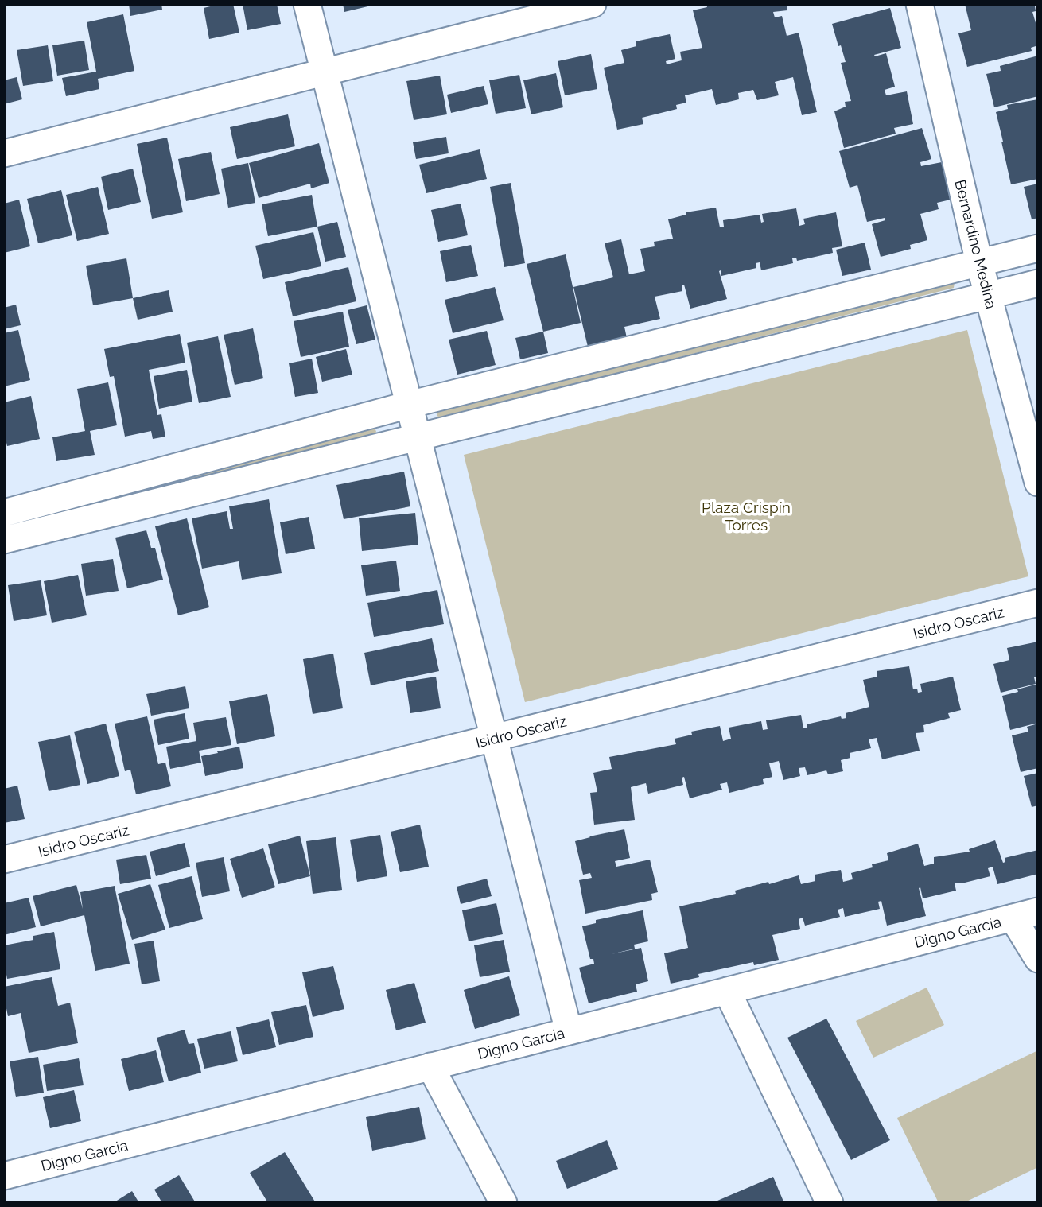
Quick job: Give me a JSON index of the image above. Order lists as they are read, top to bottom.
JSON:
{
  "streets": {
    "street": ["Bernardino Medina", "Isidro Oscariz", "Digno Garcia"]
  },
  "parks": ["Plaza Crispín Torres"]
}
